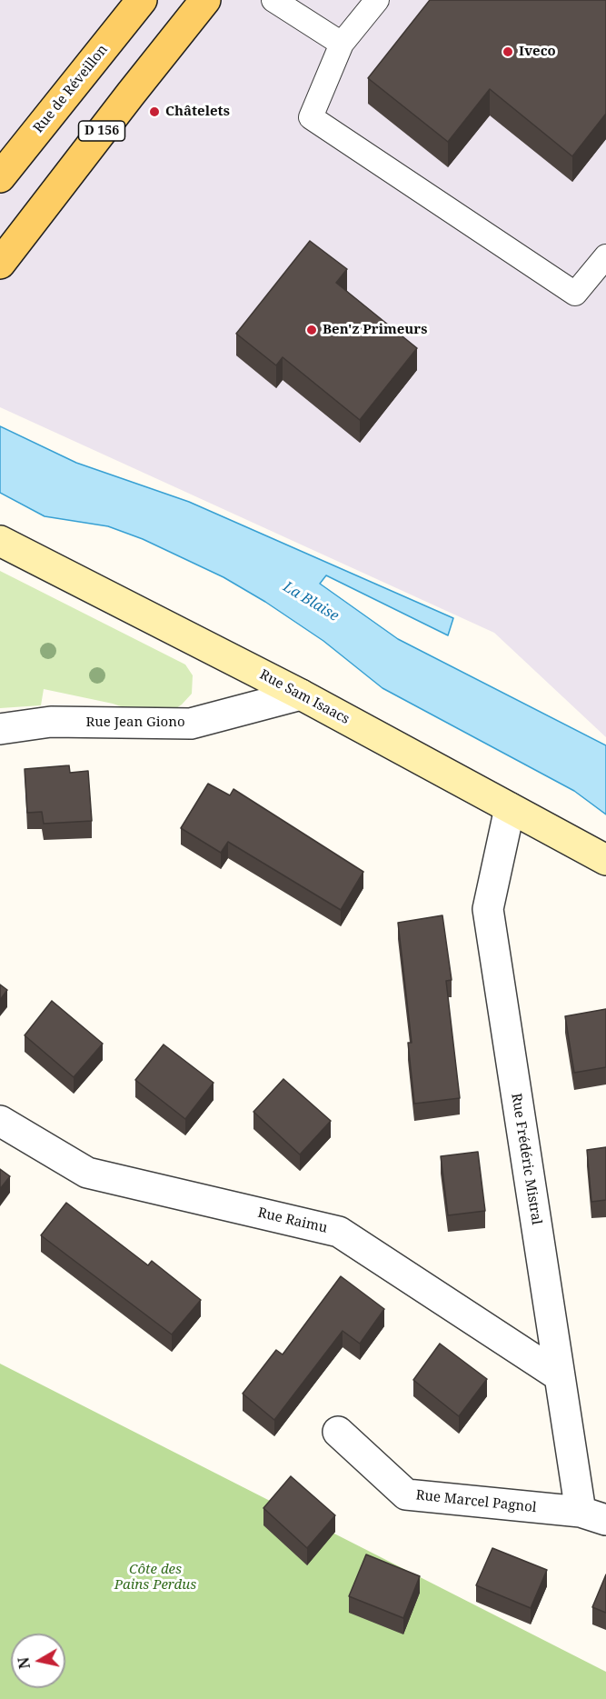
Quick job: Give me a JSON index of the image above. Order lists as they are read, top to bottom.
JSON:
{
  "streets": {
    "main road": ["Rue de Réveillon", "D 156", "Rue Sam Isaacs"],
    "street": [
      "Rue Jean Giono",
      "Rue Frédéric Mistral",
      "Rue Raimu",
      "Rue Marcel Pagnol"
    ]
  },
  "crossings": [
    ["Rue Sam Isaacs", "Rue Jean Giono"],
    ["Rue Sam Isaacs", "Rue Frédéric Mistral"],
    ["Rue Frédéric Mistral", "Rue Raimu"],
    ["Rue Frédéric Mistral", "Rue Marcel Pagnol"]
  ],
  "water": ["La Blaise"],
  "parks": ["Côte des Pains Perdus"],
  "places": ["Iveco", "Châtelets", "Ben'z Primeurs"],
  "north": "left"
}
